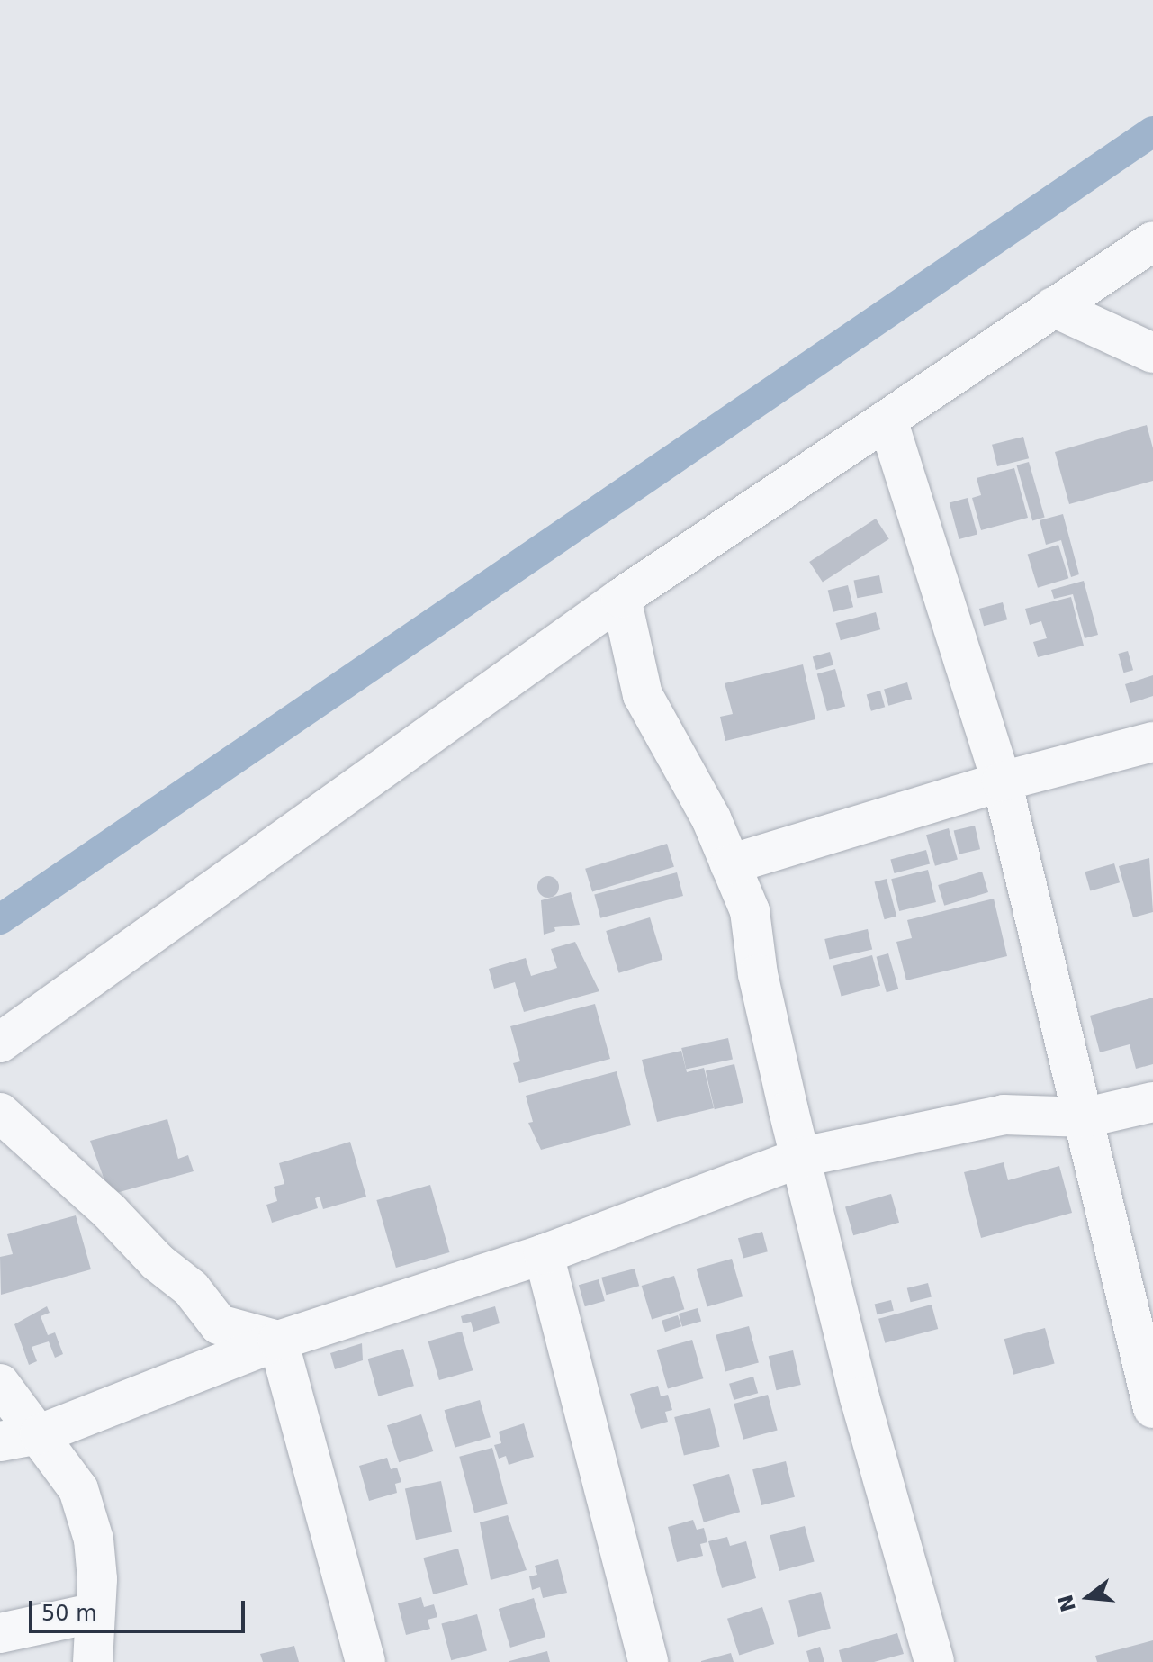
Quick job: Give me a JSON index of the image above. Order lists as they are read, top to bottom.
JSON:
{
  "scale_bar": "50 m",
  "north": "left"
}
